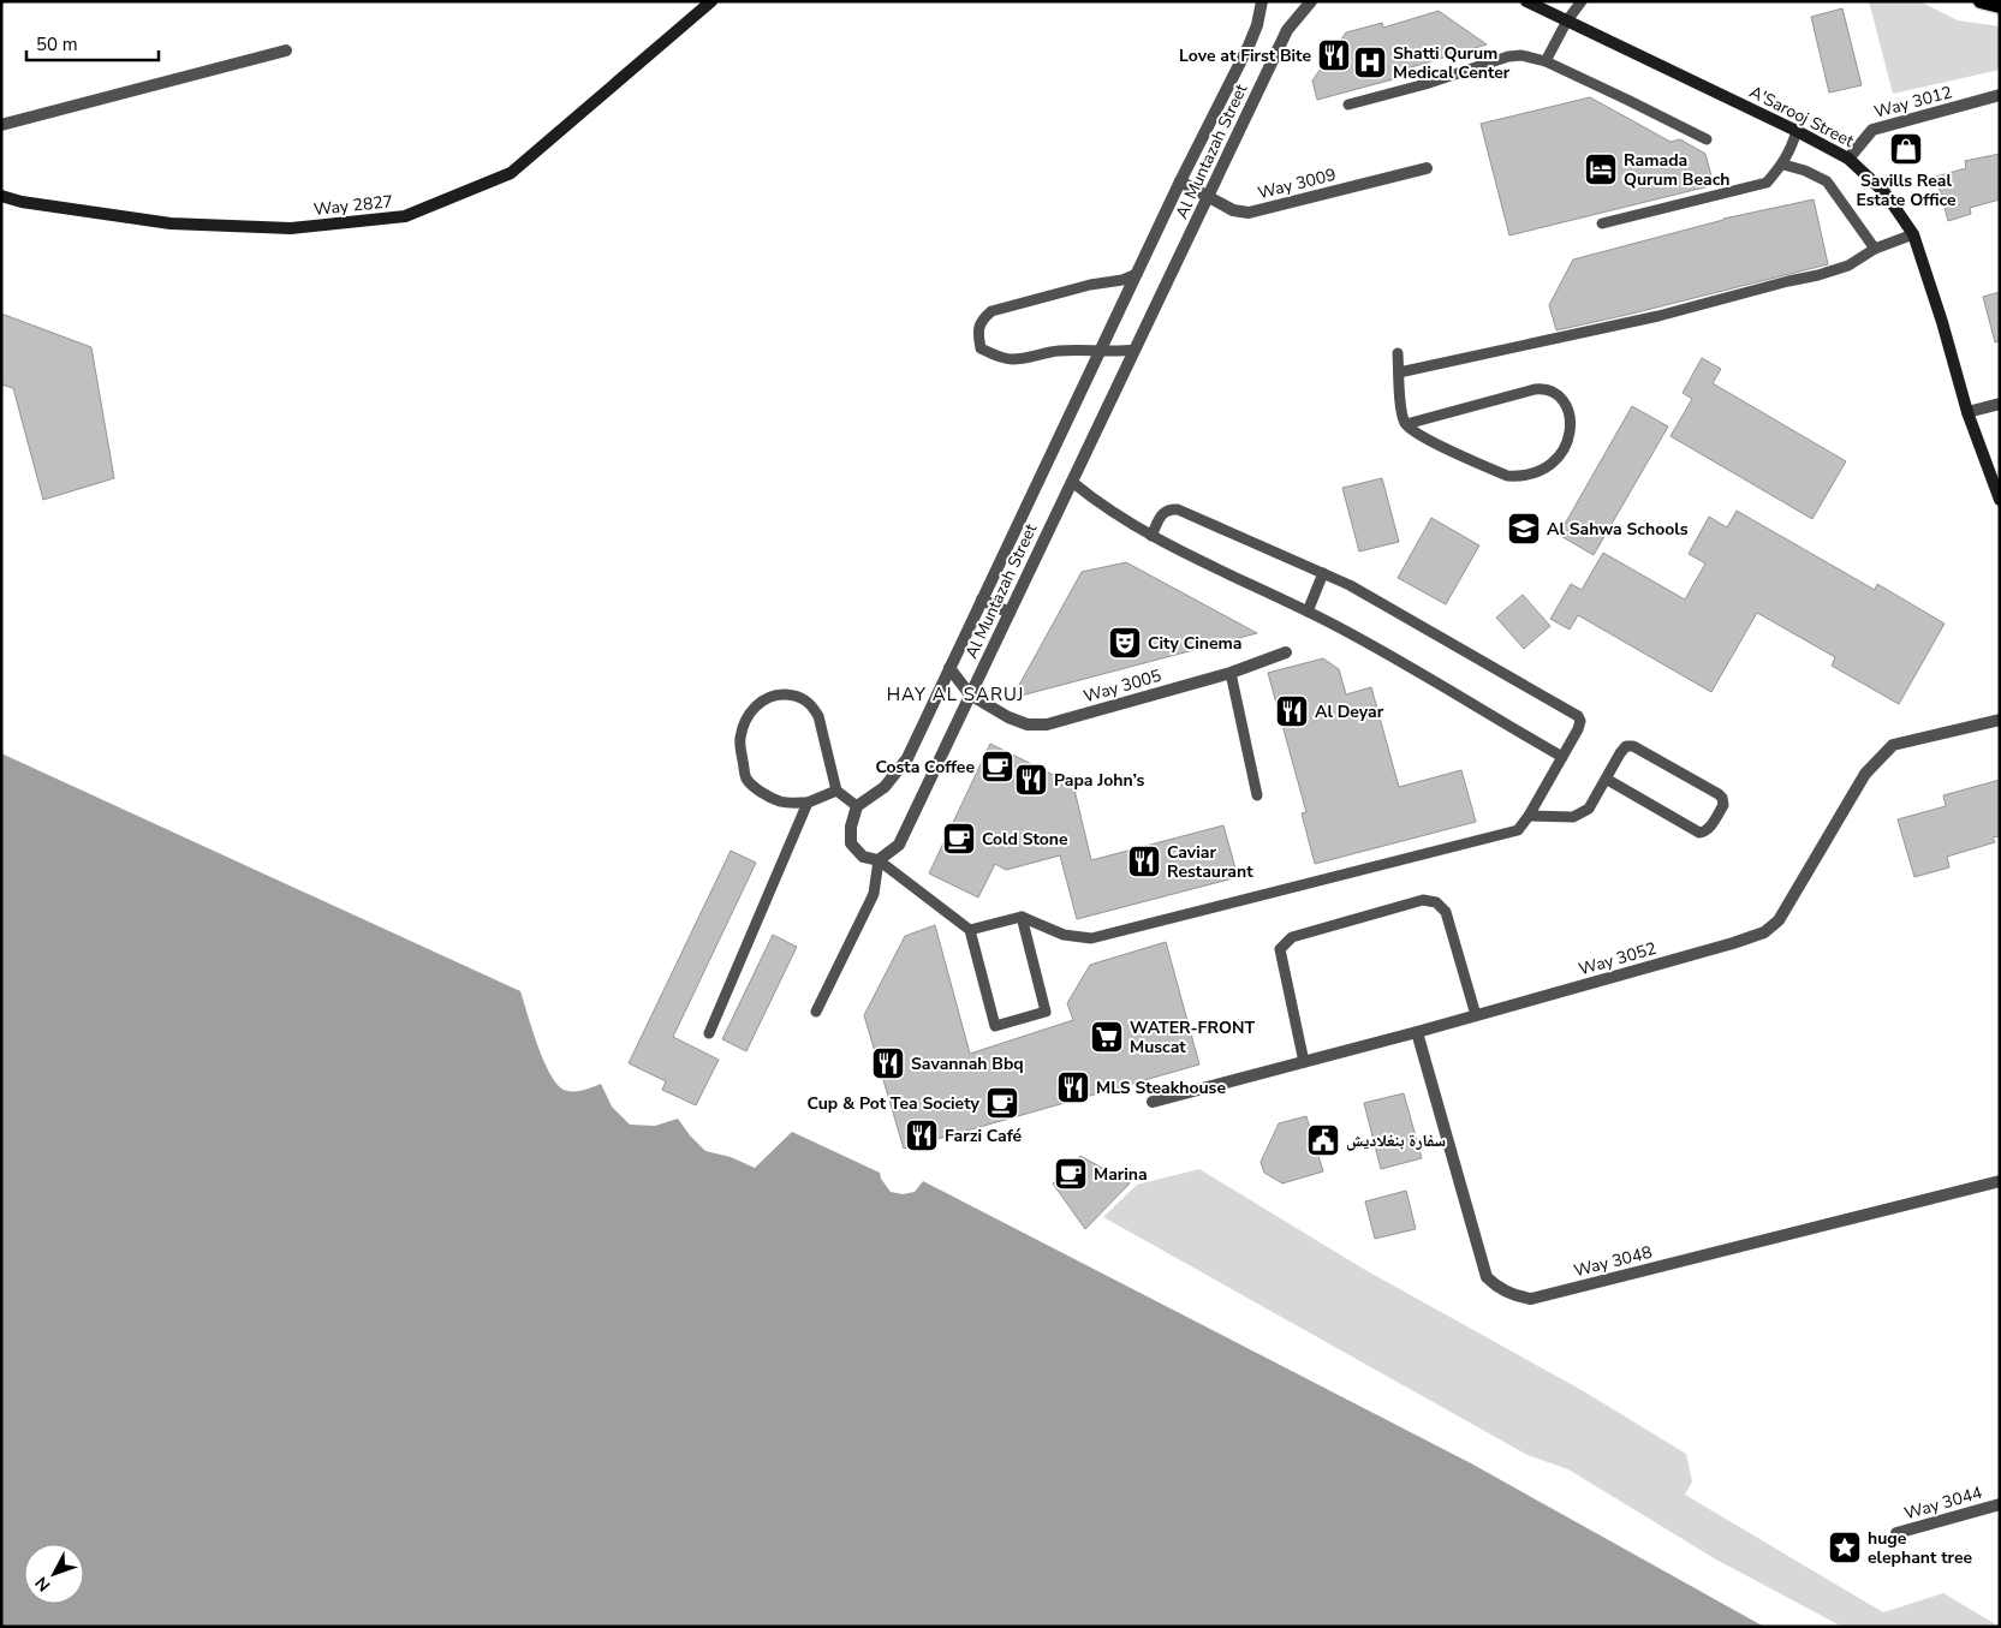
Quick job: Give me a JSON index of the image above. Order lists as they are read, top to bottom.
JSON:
{
  "streets": {
    "street": [
      "Way 3012",
      "A'Sarooj Street",
      "Al Muntazah Street",
      "Way 3009",
      "Way 2827",
      "Way 3005",
      "Way 3052",
      "Way 3048",
      "Way 3044"
    ]
  },
  "crossings": [
    ["Way 3012", "A'Sarooj Street"],
    ["Al Muntazah Street", "Way 3009"],
    ["Al Muntazah Street", "Way 3005"],
    ["Way 3052", "Way 3048"]
  ],
  "districts": ["HAY AL SARUJ"],
  "places": {
    "restaurant": [
      "Love at First Bite",
      "Al Deyar",
      "Papa John’s",
      "Caviar Restaurant",
      "Savannah Bbq",
      "MLS Steakhouse",
      "Farzi Café"
    ],
    "hospital": ["Shatti Qurum Medical Center"],
    "shop": ["Savills Real Estate Office"],
    "hotel": ["Ramada Qurum Beach"],
    "school or university": ["Al Sahwa Schools"],
    "theatre": ["City Cinema"],
    "cafe": [
      "Costa Coffee",
      "Cold Stone",
      "Cup & Pot Tea Society",
      "Marina"
    ],
    "supermarket": ["WATER-FRONT Muscat"],
    "public building": ["سفارة بنغلاديش"],
    "place": ["huge elephant tree"]
  },
  "scale_bar": "50 m",
  "north": "bottom left"
}
